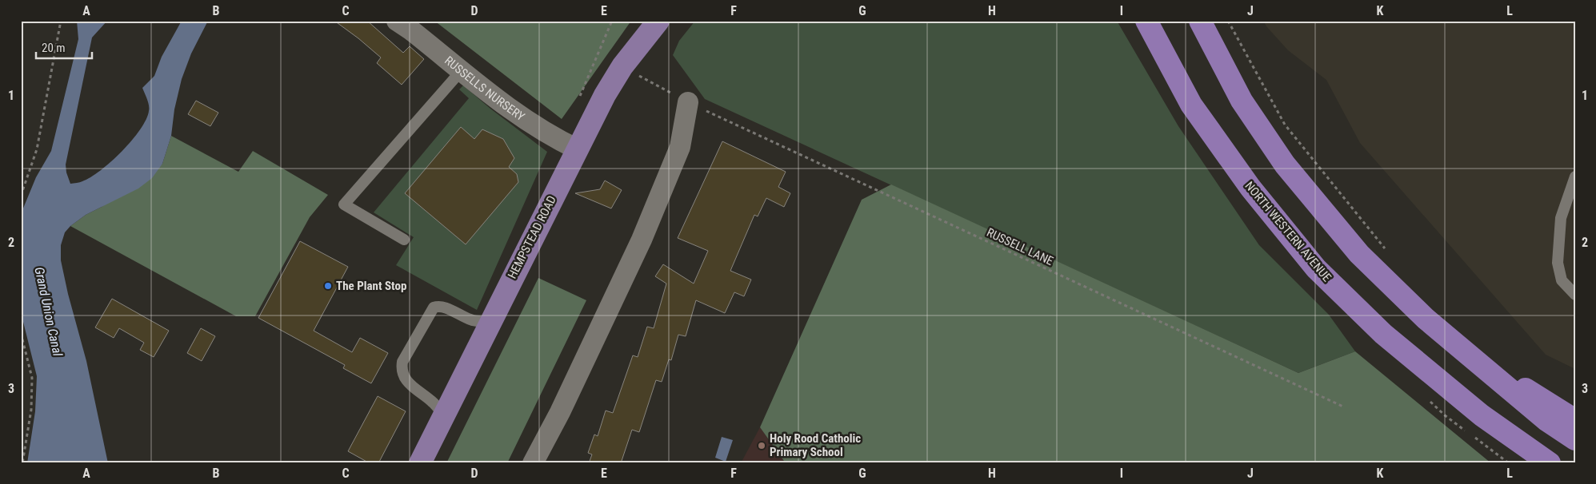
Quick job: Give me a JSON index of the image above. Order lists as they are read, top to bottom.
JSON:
{
  "streets": {
    "highway": ["NORTH WESTERN AVENUE"],
    "main road": ["HEMPSTEAD ROAD"],
    "street": ["RUSSELLS NURSERY"],
    "path": ["RUSSELL LANE"]
  },
  "crossings": [
    ["RUSSELLS NURSERY", "HEMPSTEAD ROAD"]
  ],
  "water": ["Grand Union Canal"],
  "places": ["The Plant Stop", "Holy Rood Catholic Primary School"],
  "scale_bar": "20 m",
  "grid": {
    "columns": [
      "A",
      "B",
      "C",
      "D",
      "E",
      "F",
      "G",
      "H",
      "I",
      "J",
      "K",
      "L"
    ],
    "rows": ["1", "2", "3"]
  }
}
